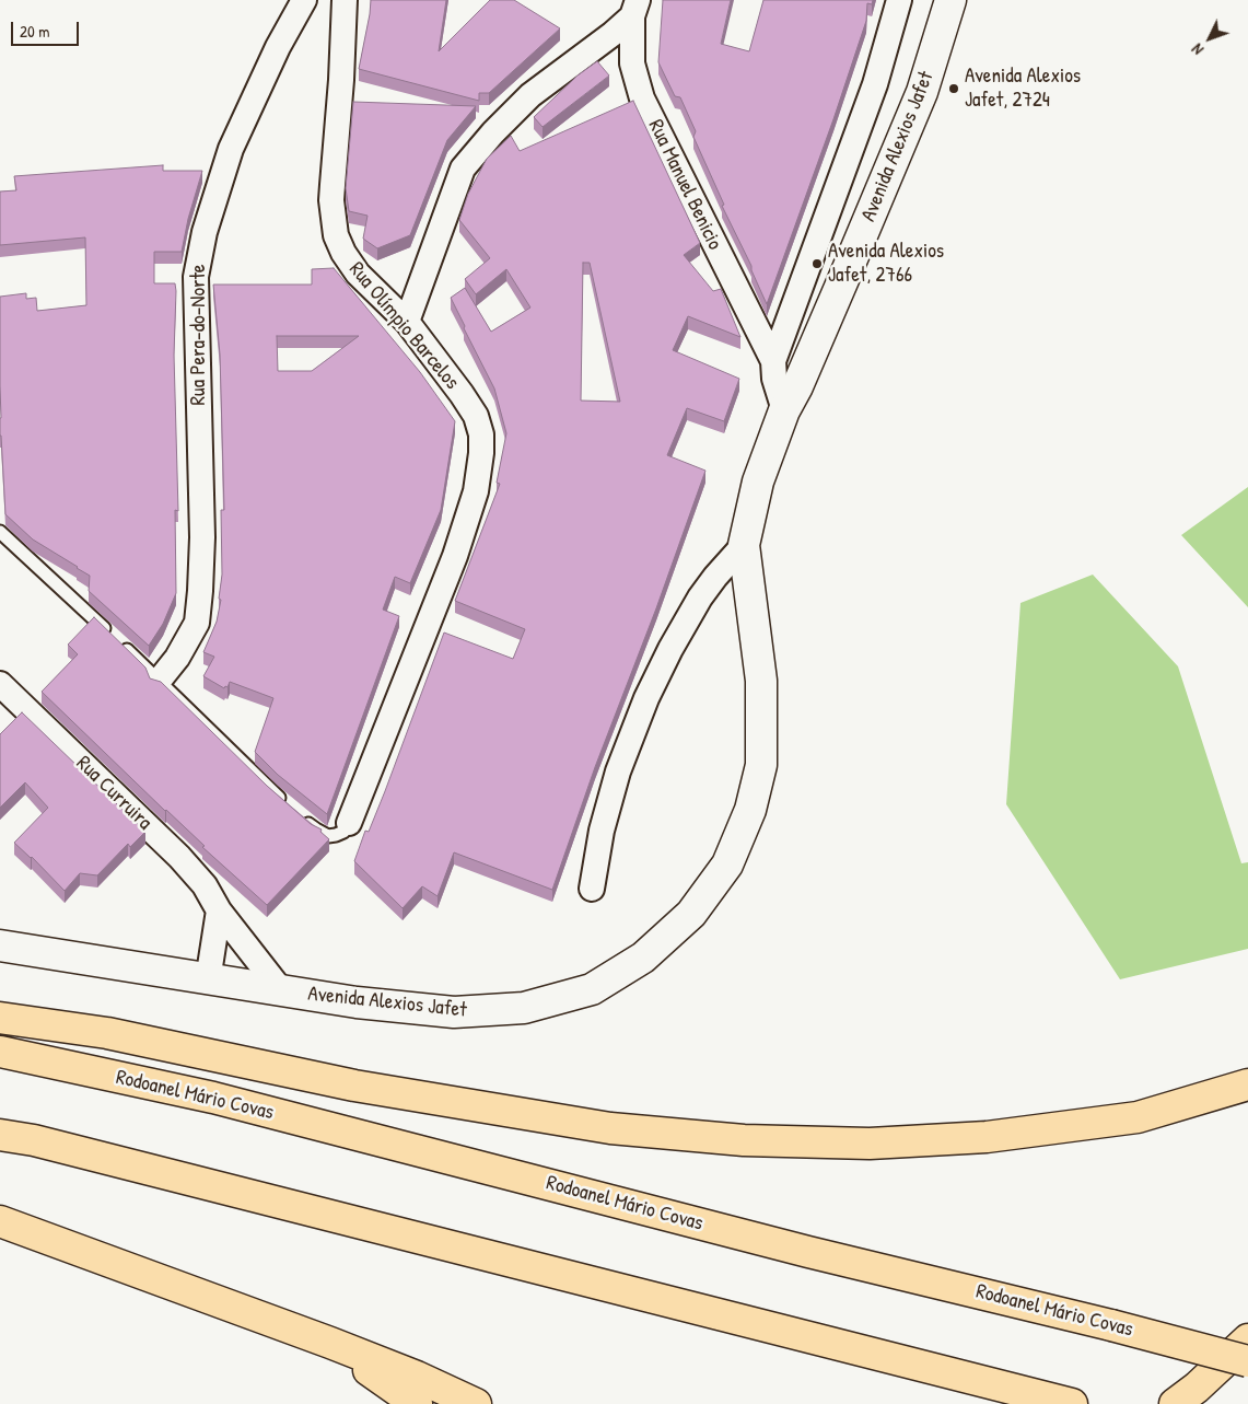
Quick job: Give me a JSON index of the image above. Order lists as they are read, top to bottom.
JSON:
{
  "streets": {
    "highway": ["Rodoanel Mário Covas"],
    "main road": ["Avenida Alexios Jafet"],
    "street": [
      "Rua Manuel Benicio",
      "Rua Olímpio Barcelos",
      "Rua Pera-do-Norte",
      "Rua Curruira"
    ]
  },
  "crossings": [
    ["Avenida Alexios Jafet", "Rua Manuel Benicio"],
    ["Avenida Alexios Jafet", "Rua Curruira"]
  ],
  "places": ["Avenida Alexios Jafet, 2724", "Avenida Alexios Jafet, 2766"],
  "scale_bar": "20 m",
  "north": "bottom left"
}
